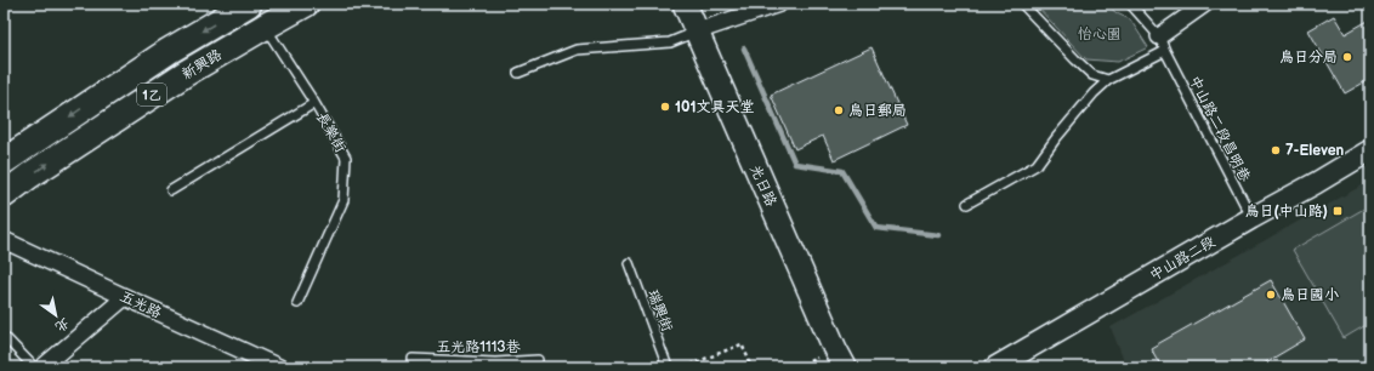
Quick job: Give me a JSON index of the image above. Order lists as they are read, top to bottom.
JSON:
{
  "streets": {
    "main road": ["新興路", "1乙", "光日路"],
    "street": ["中山路二段", "五光路"],
    "lane": [
      "中山路二段昌明巷",
      "長樂街",
      "瑞興街",
      "五光路1113巷"
    ]
  },
  "crossings": [
    ["新興路", "長樂街"],
    ["中山路二段昌明巷", "中山路二段"]
  ],
  "parks": ["怡心園"],
  "places": {
    "other": [
      "烏日分局",
      "101文具天堂",
      "烏日郵局",
      "7-Eleven",
      "烏日國小"
    ],
    "transit": ["烏日(中山路)"]
  },
  "north": "bottom right"
}
